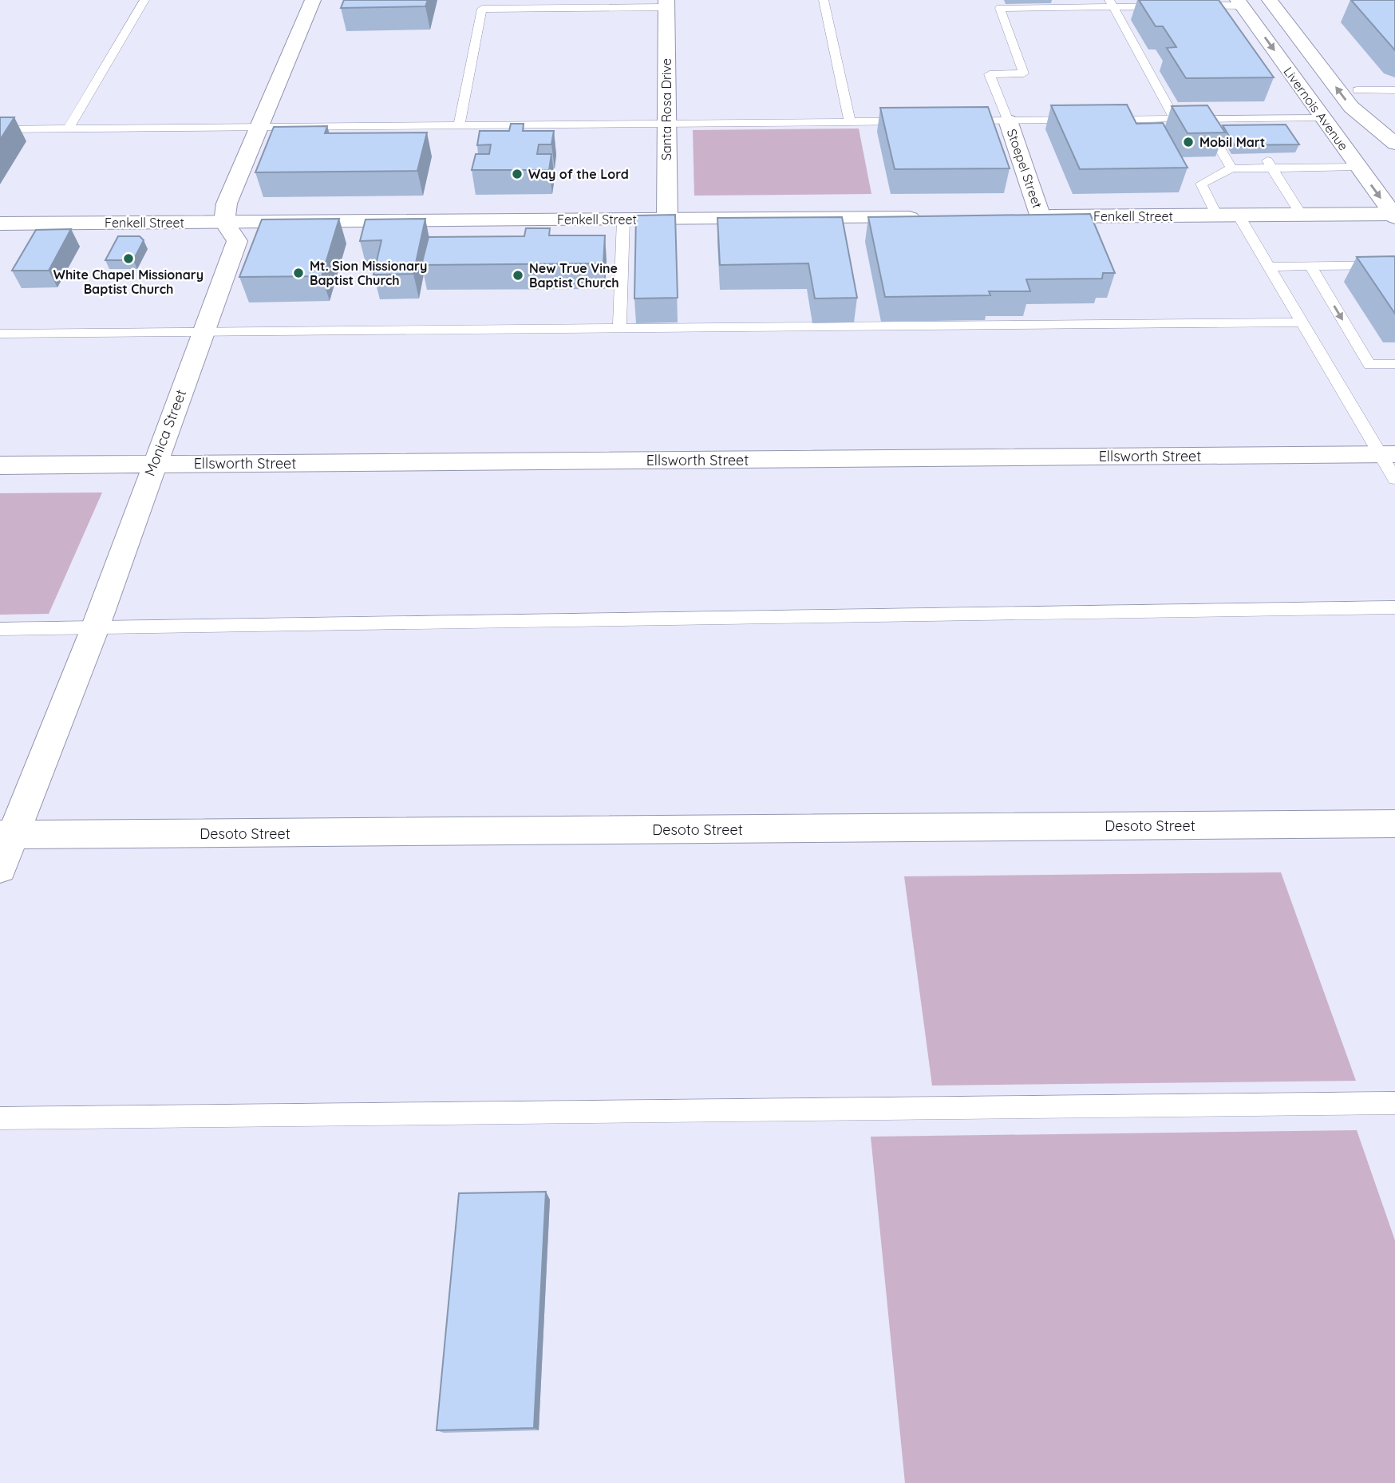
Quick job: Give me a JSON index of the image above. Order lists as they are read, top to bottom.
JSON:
{
  "streets": {
    "street": [
      "Livernois Avenue",
      "Santa Rosa Drive",
      "Stoepel Street",
      "Fenkell Street",
      "Monica Street",
      "Ellsworth Street",
      "Desoto Street"
    ]
  },
  "crossings": [
    ["Livernois Avenue", "Fenkell Street"],
    ["Santa Rosa Drive", "Fenkell Street"],
    ["Stoepel Street", "Fenkell Street"],
    ["Fenkell Street", "Monica Street"],
    ["Monica Street", "Ellsworth Street"],
    ["Monica Street", "Desoto Street"]
  ],
  "places": [
    "Mobil Mart",
    "Way of the Lord",
    "White Chapel Missionary Baptist Church",
    "Mt. Sion Missionary Baptist Church",
    "New True Vine Baptist Church"
  ]
}
